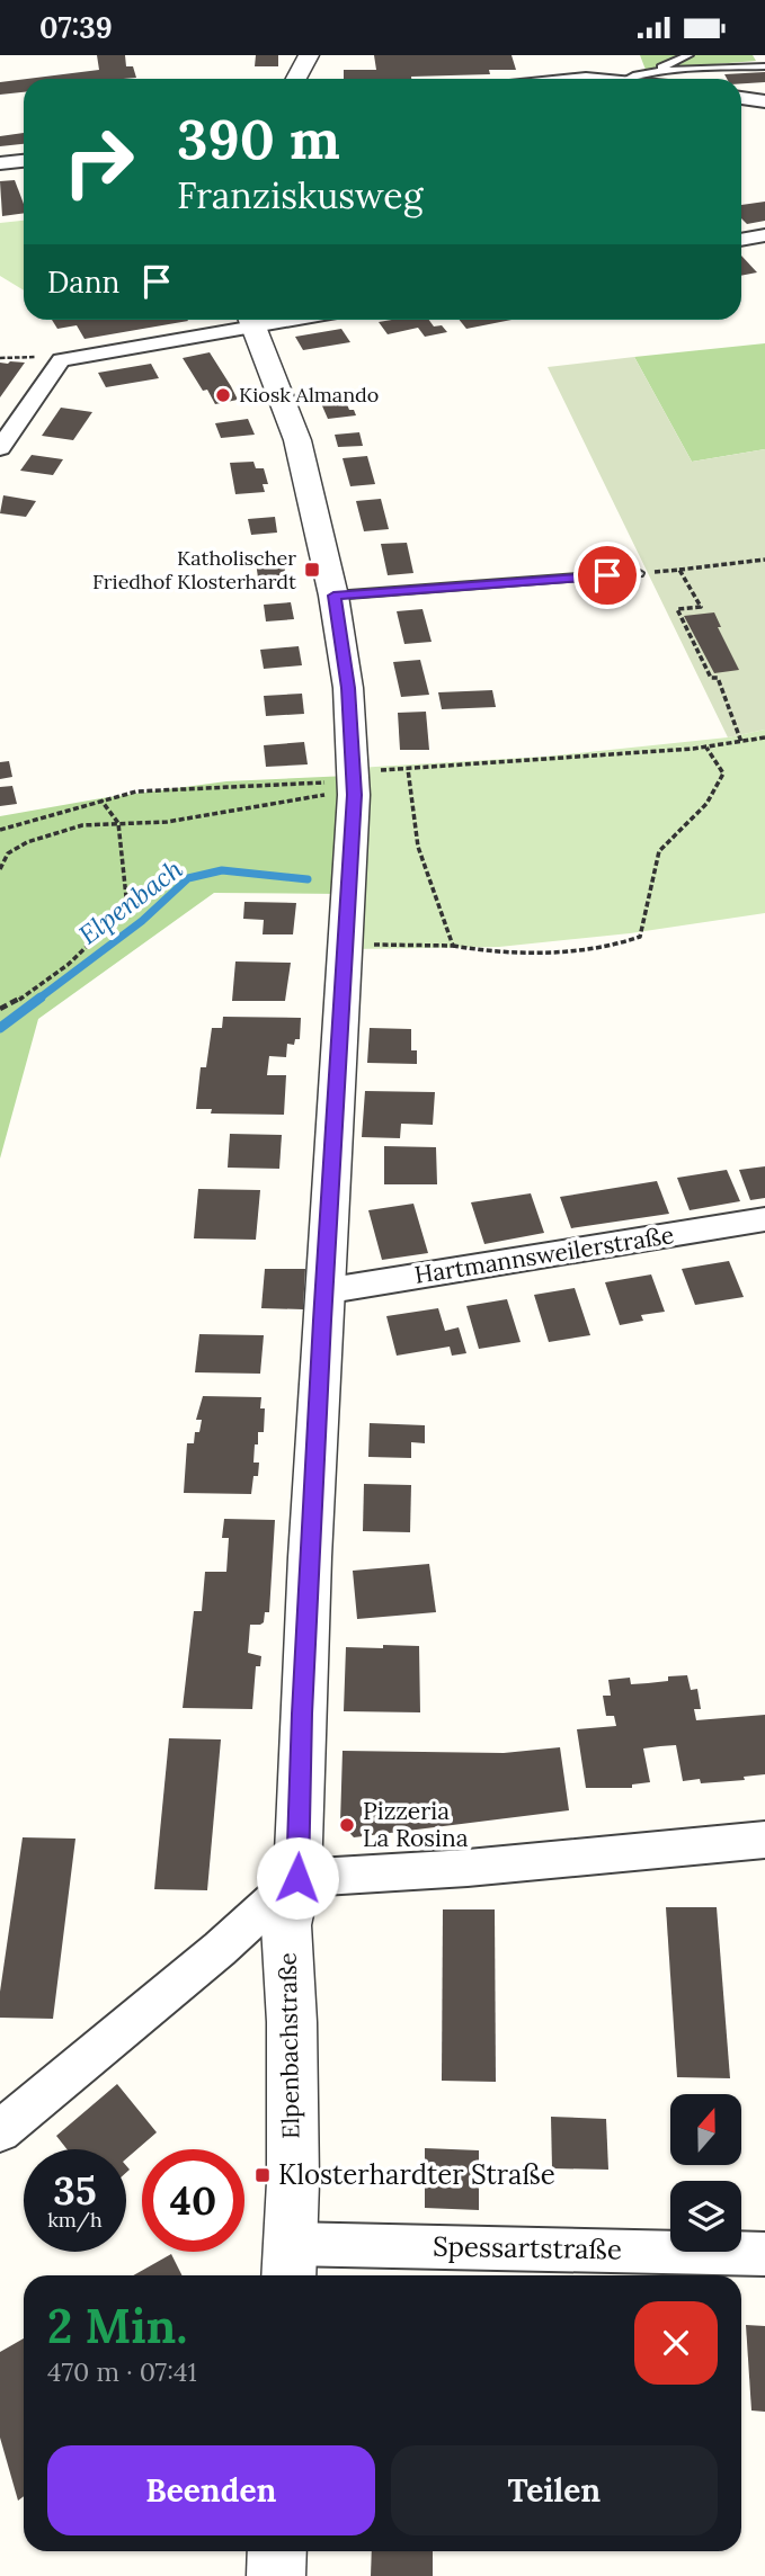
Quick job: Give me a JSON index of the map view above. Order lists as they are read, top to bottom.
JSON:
{
  "streets": {
    "street": ["Hartmannsweilerstraße", "Elpenbachstraße", "Spessartstraße"]
  },
  "crossings": [
    ["Hartmannsweilerstraße", "Elpenbachstraße"],
    ["Elpenbachstraße", "Spessartstraße"]
  ],
  "water": ["Elpenbach"],
  "places": {
    "other": ["Kiosk Almando", "Pizzeria La Rosina"],
    "transit": ["Katholischer Friedhof Klosterhardt", "Klosterhardter Straße"]
  },
  "north": "top",
  "page": {
    "status": "07:39",
    "turn": ["390 m", "Franziskusweg"],
    "then": "Dann",
    "speed": "35 km/h",
    "limit": "40",
    "heading": ["2 Min.", "470 m · 07:41"],
    "buttons": ["Beenden", "Teilen"]
  }
}
